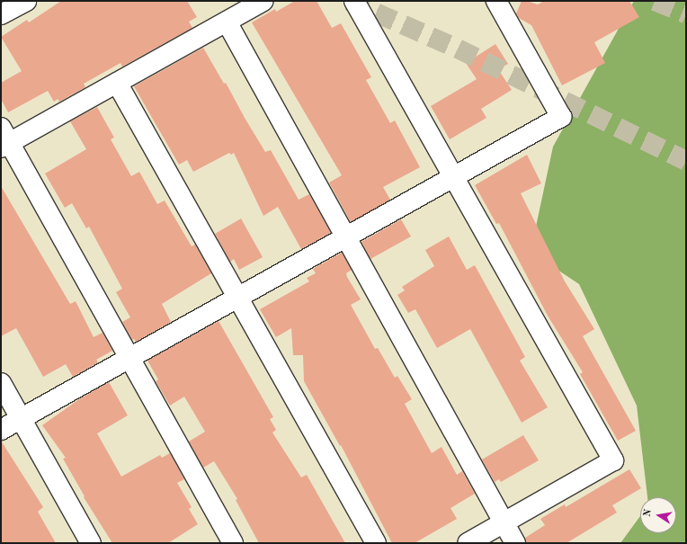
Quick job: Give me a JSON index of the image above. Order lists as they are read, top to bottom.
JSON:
{
  "north": "left"
}
